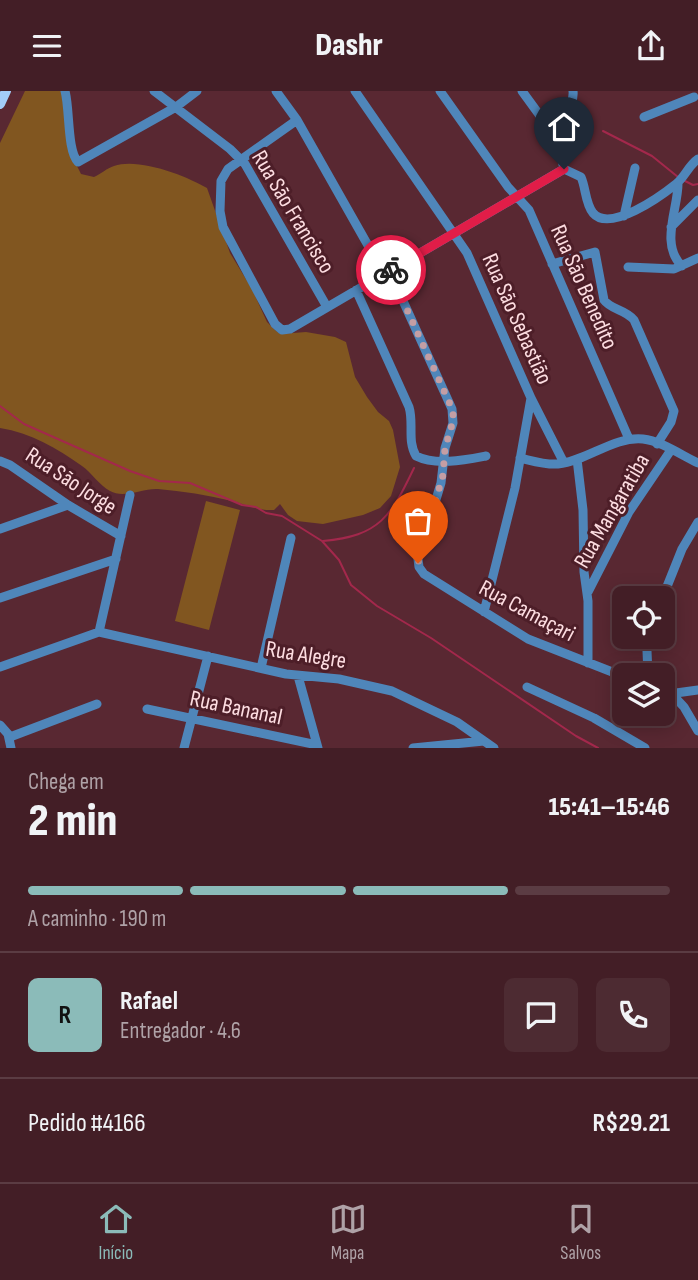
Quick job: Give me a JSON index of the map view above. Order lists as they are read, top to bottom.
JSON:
{
  "streets": {
    "street": [
      "Rua São Francisco",
      "Rua São Benedito",
      "Rua São Sebastião",
      "Rua São Jorge",
      "Rua Mangaratiba",
      "Rua Camaçari",
      "Rua Alegre",
      "Rua Bananal"
    ]
  },
  "page": {
    "header": "Dashr",
    "heading": ["2 min", "Chega em", "15:41–15:46"],
    "panel": [
      "Rafael",
      "Entregador · 4.6",
      "Pedido #4166",
      "R$29.21"
    ],
    "bar": "A caminho · 190 m",
    "round": "R",
    "tabs": ["Início", "Mapa", "Salvos"]
  }
}
